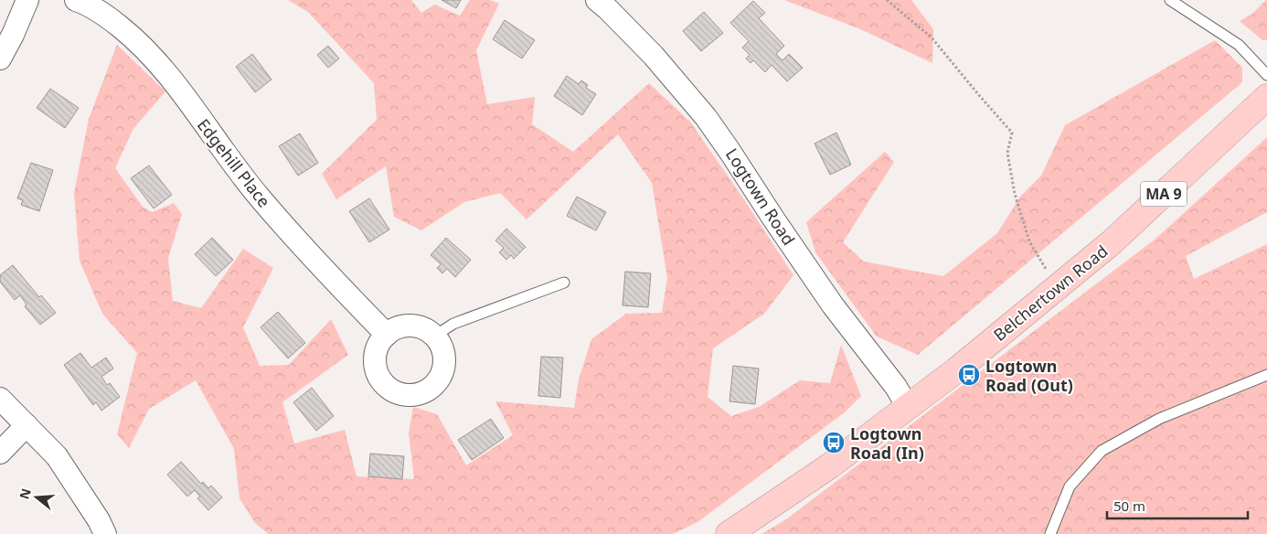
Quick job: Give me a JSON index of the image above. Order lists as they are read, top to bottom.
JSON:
{
  "streets": {
    "highway": ["MA 9", "Belchertown Road"],
    "street": ["Edgehill Place", "Logtown Road"]
  },
  "crossings": [
    ["Logtown Road", "Belchertown Road"]
  ],
  "places": {
    "bus stop": ["Logtown Road (Out)", "Logtown Road (In)"]
  },
  "scale_bar": "50 m",
  "north": "left"
}
